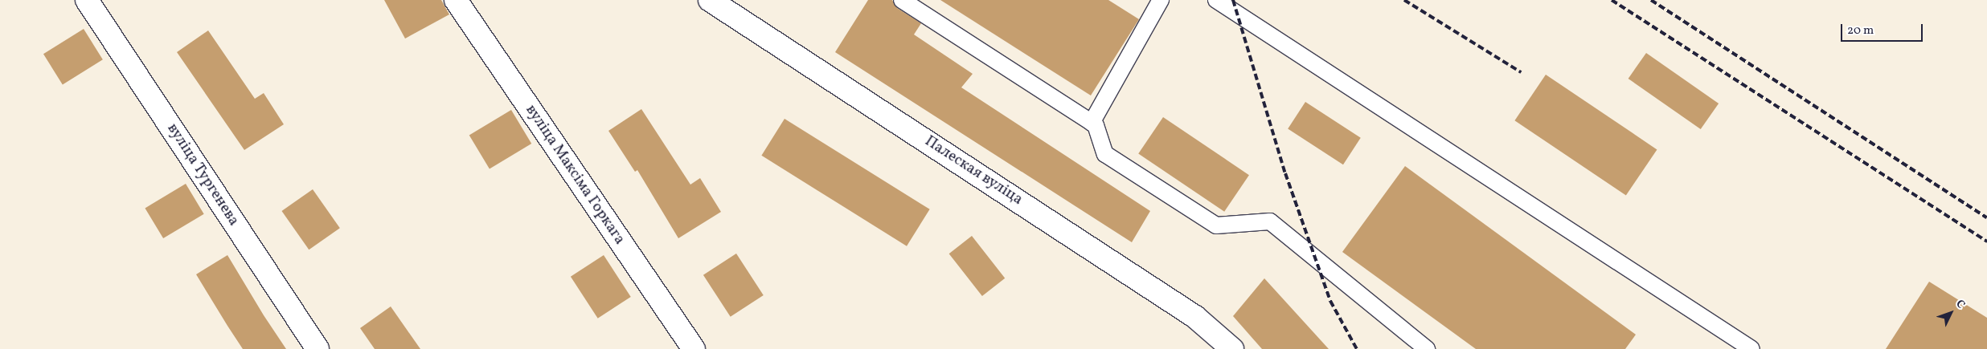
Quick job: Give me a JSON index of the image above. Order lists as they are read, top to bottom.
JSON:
{
  "streets": {
    "street": ["Палеская вуліца", "вуліца Тургенева", "вуліца Максіма Горкага"]
  },
  "scale_bar": "20 m",
  "north": "top right"
}
